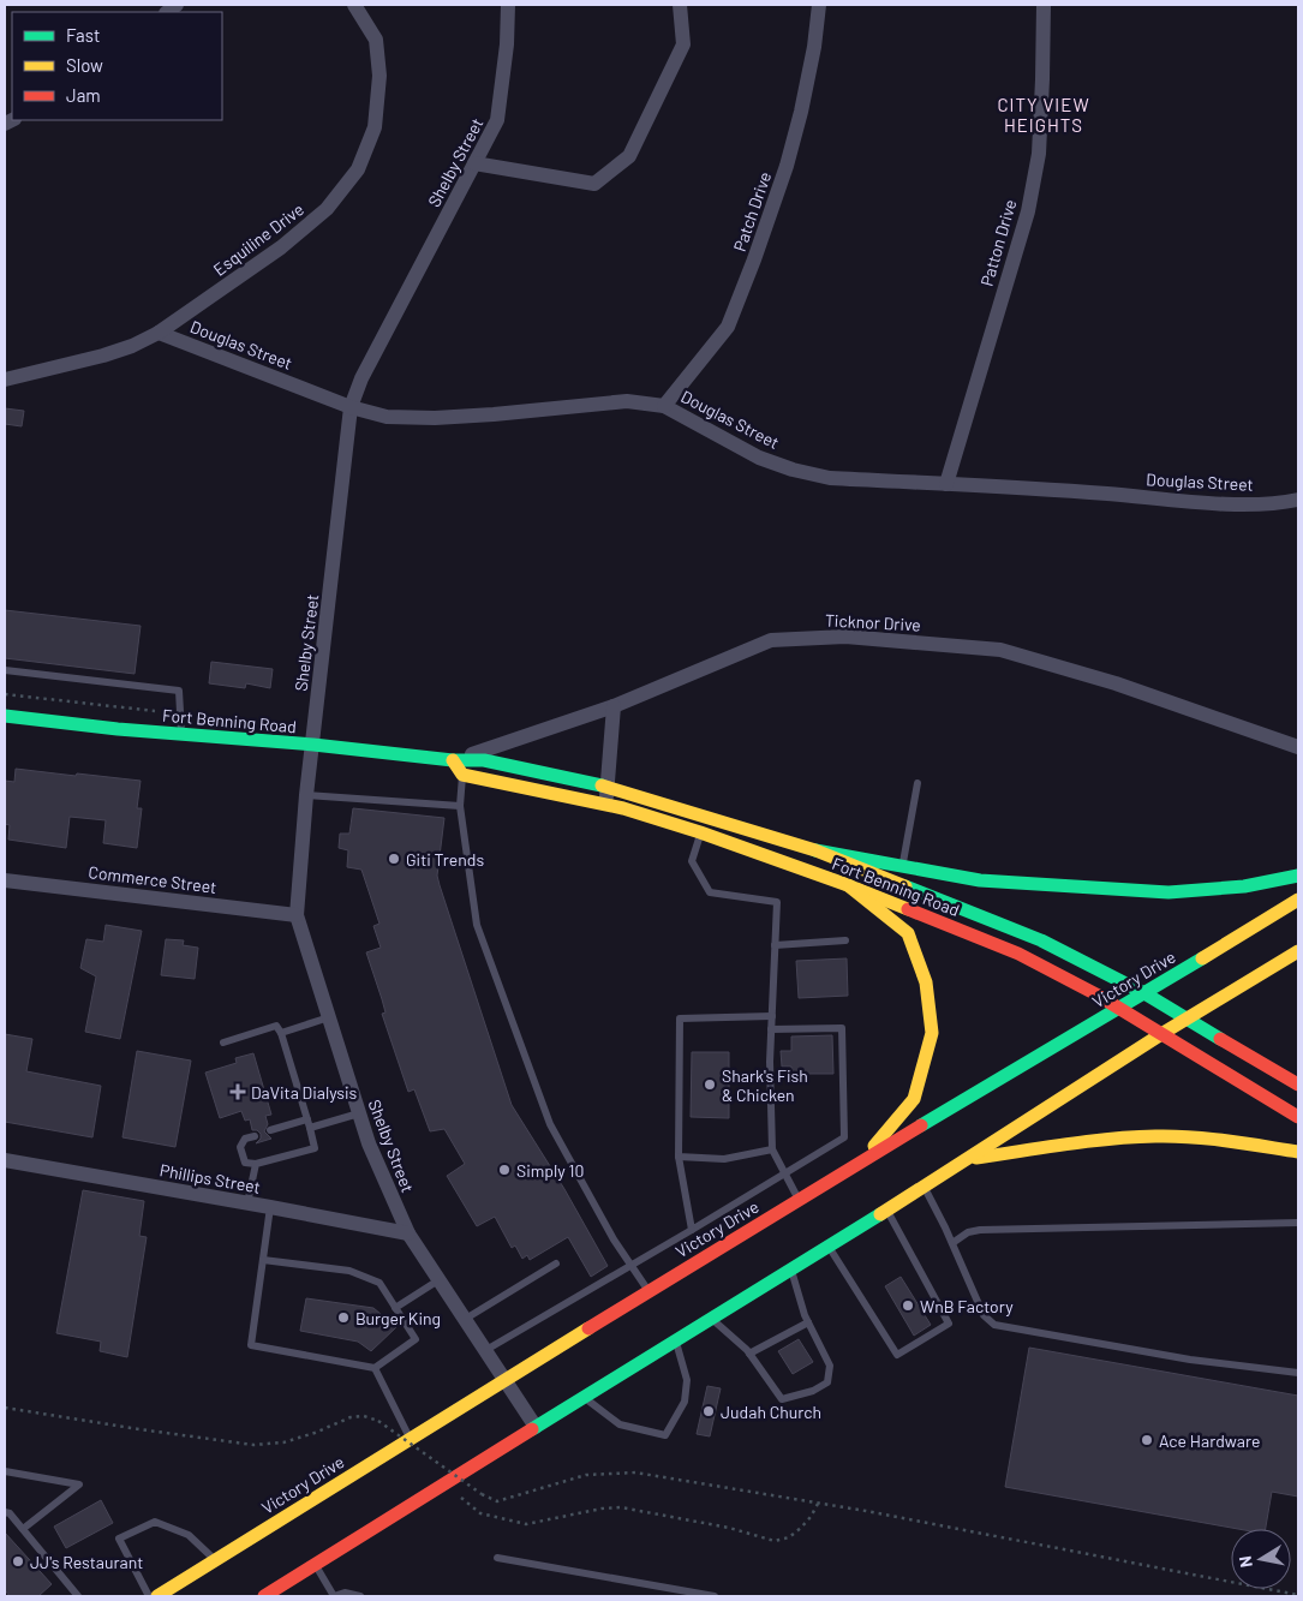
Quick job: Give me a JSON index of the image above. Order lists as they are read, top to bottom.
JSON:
{
  "streets": {
    "main road": ["Fort Benning Road", "Victory Drive"],
    "street": [
      "Shelby Street",
      "Patch Drive",
      "Esquiline Drive",
      "Patton Drive",
      "Douglas Street",
      "Ticknor Drive",
      "Commerce Street",
      "Phillips Street"
    ]
  },
  "crossings": [
    ["Shelby Street", "Douglas Street"],
    ["Shelby Street", "Fort Benning Road"],
    ["Shelby Street", "Commerce Street"],
    ["Shelby Street", "Victory Drive"],
    ["Shelby Street", "Phillips Street"],
    ["Patch Drive", "Douglas Street"],
    ["Esquiline Drive", "Douglas Street"],
    ["Patton Drive", "Douglas Street"],
    ["Ticknor Drive", "Fort Benning Road"],
    ["Fort Benning Road", "Victory Drive"]
  ],
  "districts": ["CITY VIEW HEIGHTS"],
  "places": {
    "other": [
      "Giti Trends",
      "Shark's Fish & Chicken",
      "Simply 10",
      "WnB Factory",
      "Burger King",
      "Judah Church",
      "Ace Hardware",
      "JJ's Restaurant"
    ],
    "health": ["DaVita Dialysis"]
  },
  "legend": ["Fast", "Slow", "Jam"],
  "north": "left"
}
